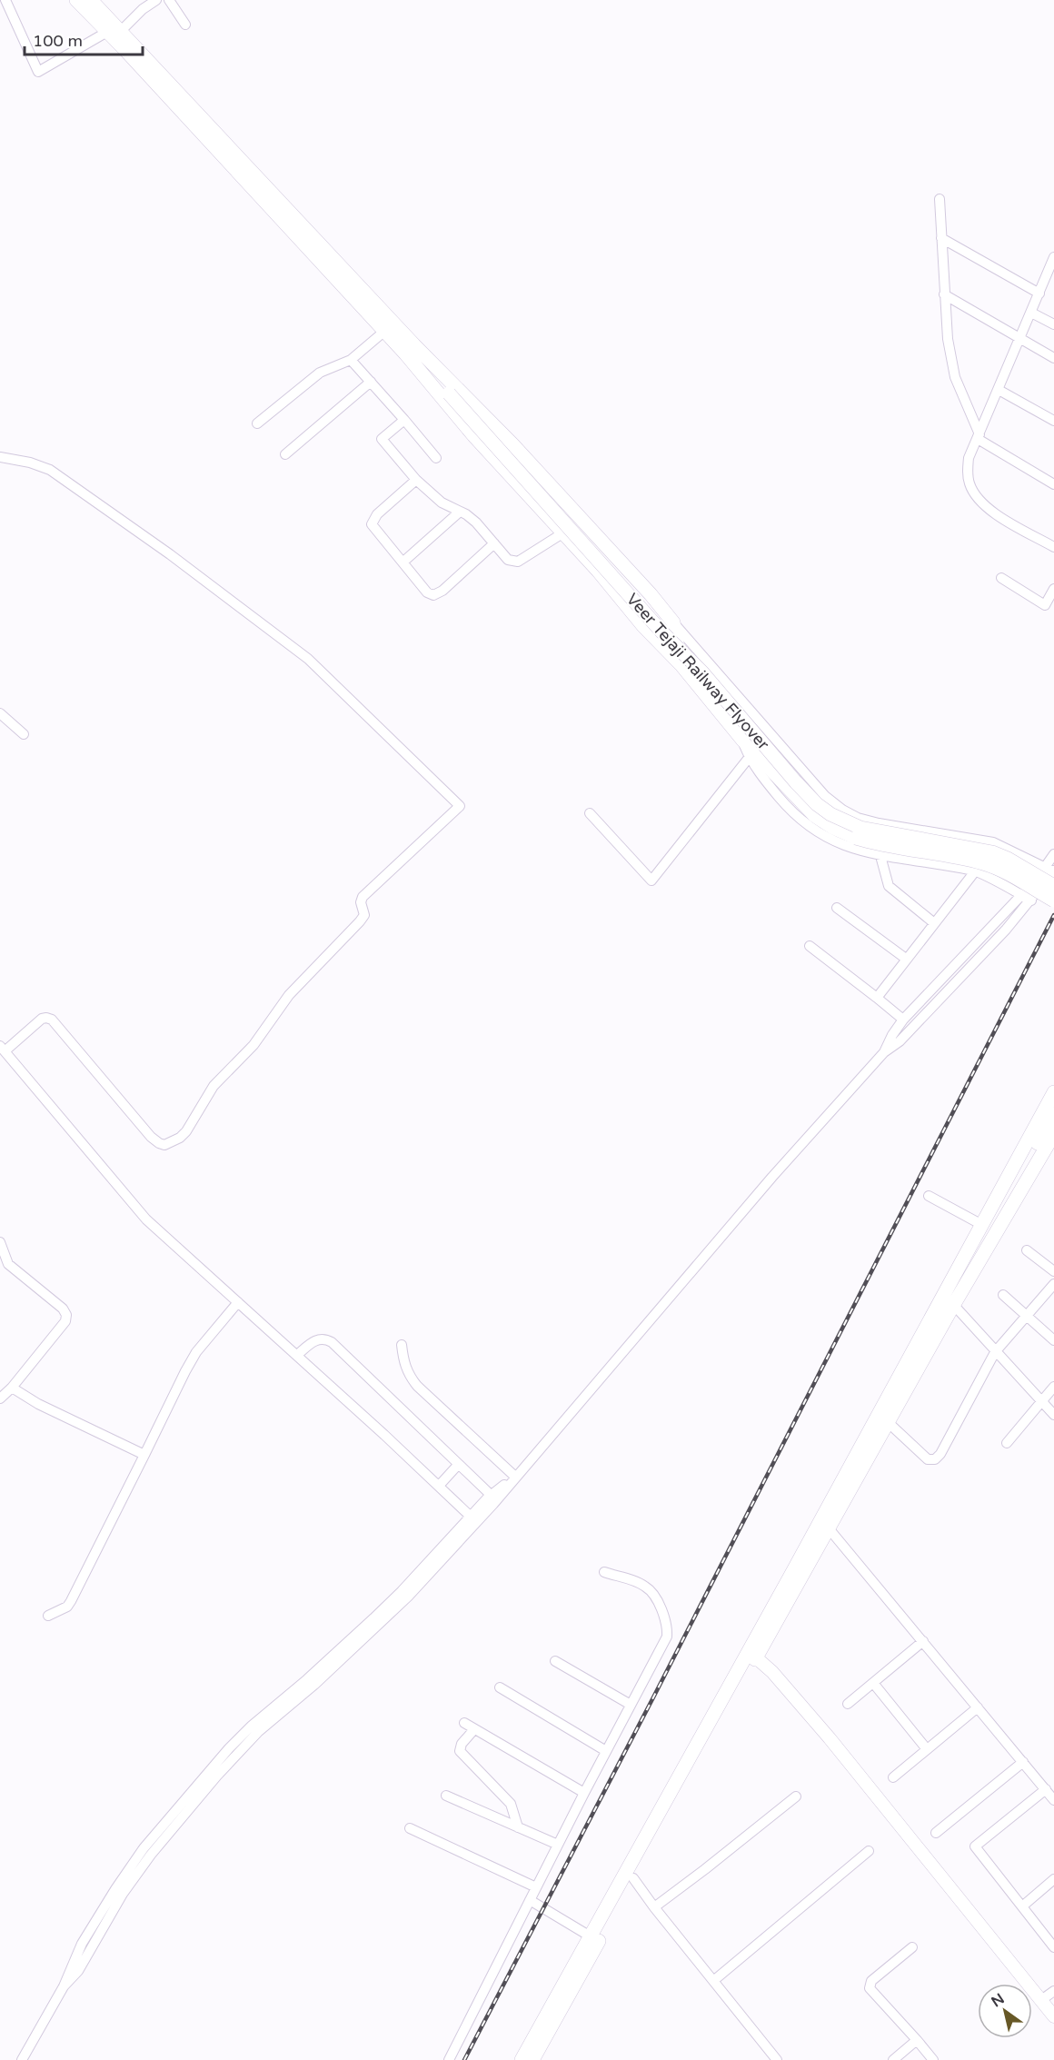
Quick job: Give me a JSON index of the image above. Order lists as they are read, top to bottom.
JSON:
{
  "streets": {
    "main road": ["Veer Tejaji Railway Flyover"]
  },
  "scale_bar": "100 m",
  "north": "top left"
}
